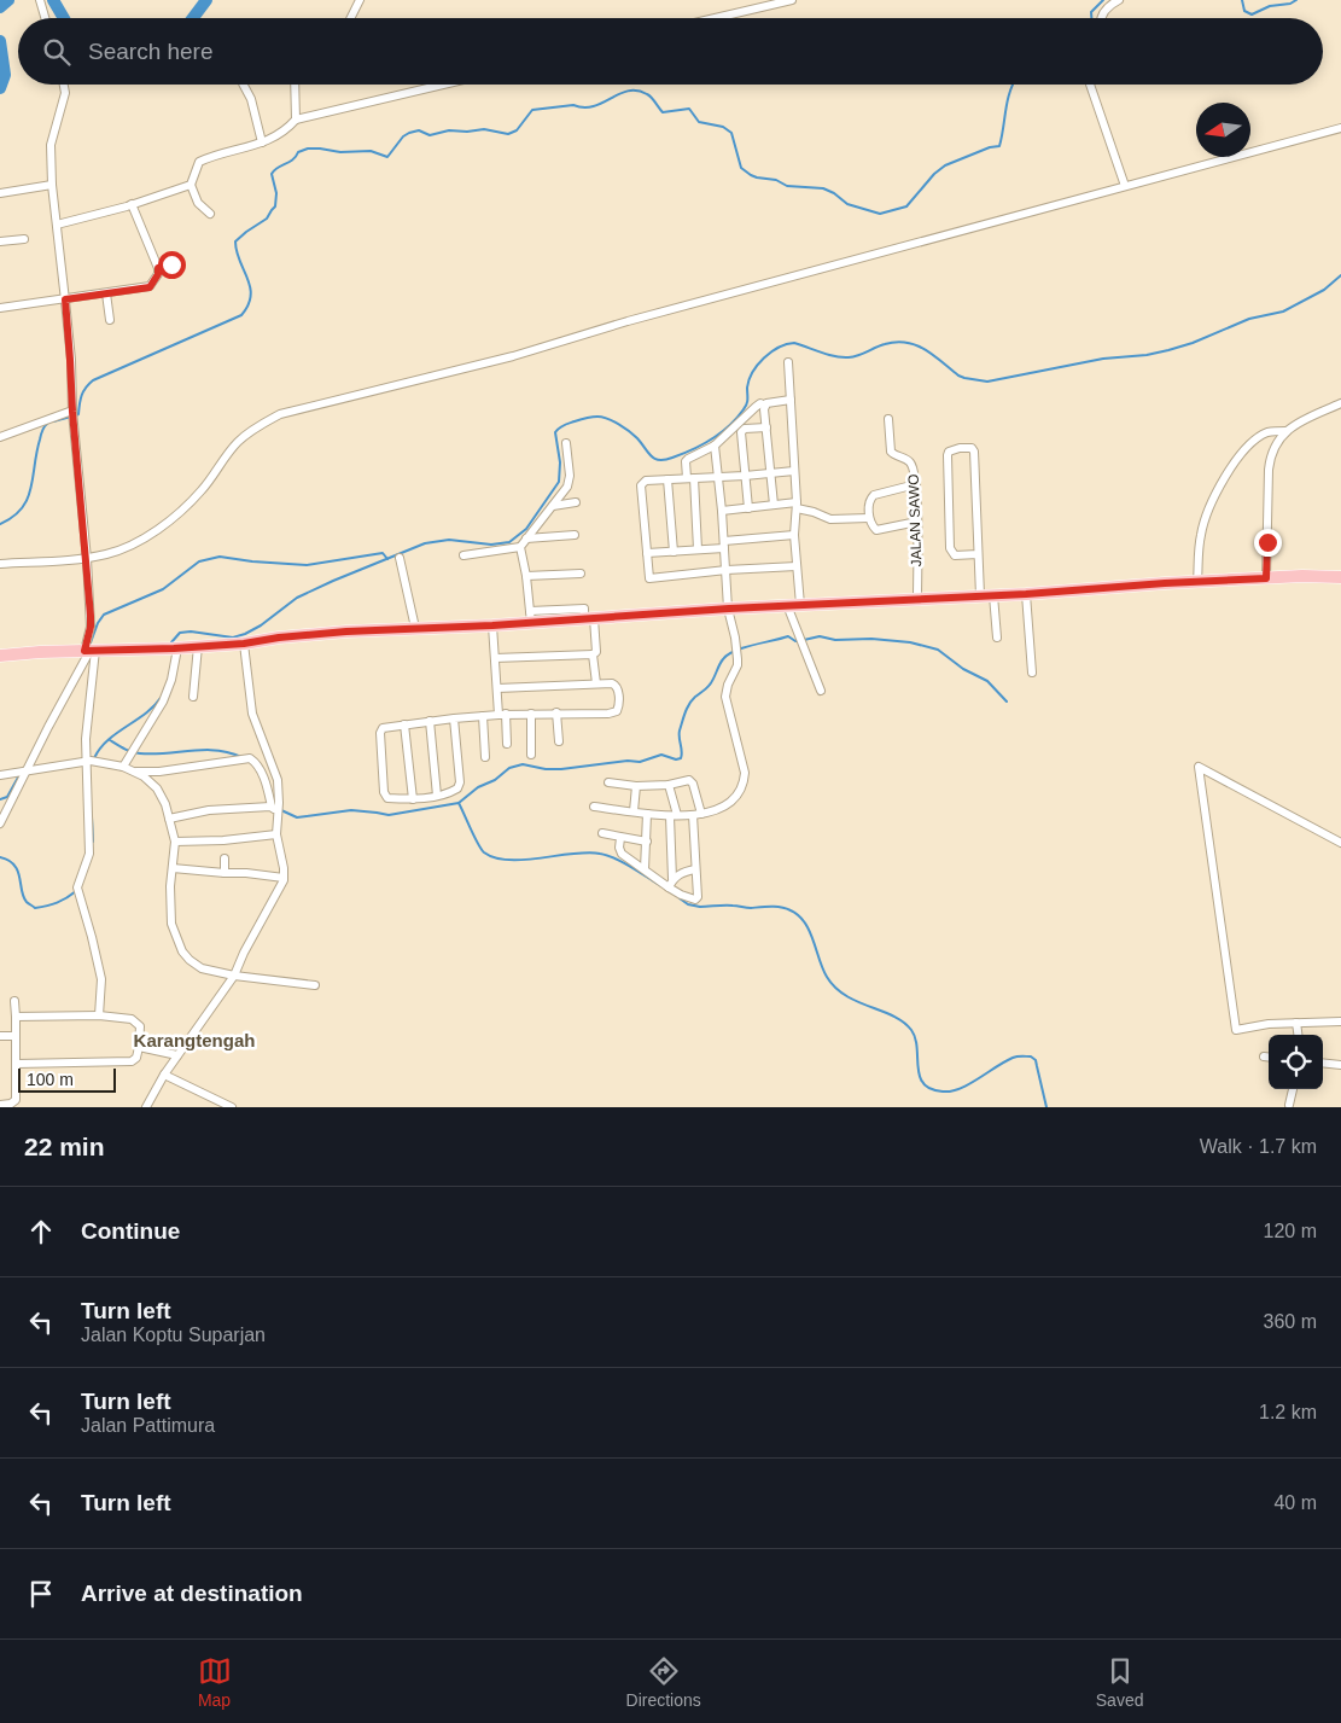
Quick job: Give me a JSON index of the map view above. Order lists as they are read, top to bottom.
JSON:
{
  "streets": {
    "street": ["JALAN SAWO"]
  },
  "districts": ["Karangtengah"],
  "scale_bar": "100 m",
  "north": "left",
  "page": {
    "search": "Search here",
    "scale": "100 m",
    "heading": ["22 min", "Walk · 1.7 km"],
    "list": [
      ["Continue", "120 m"],
      ["Turn left", "Jalan Koptu Suparjan", "360 m"],
      ["Turn left", "Jalan Pattimura", "1.2 km"],
      ["Turn left", "40 m"],
      "Arrive at destination"
    ],
    "nav": ["Map", "Directions", "Saved"]
  }
}
